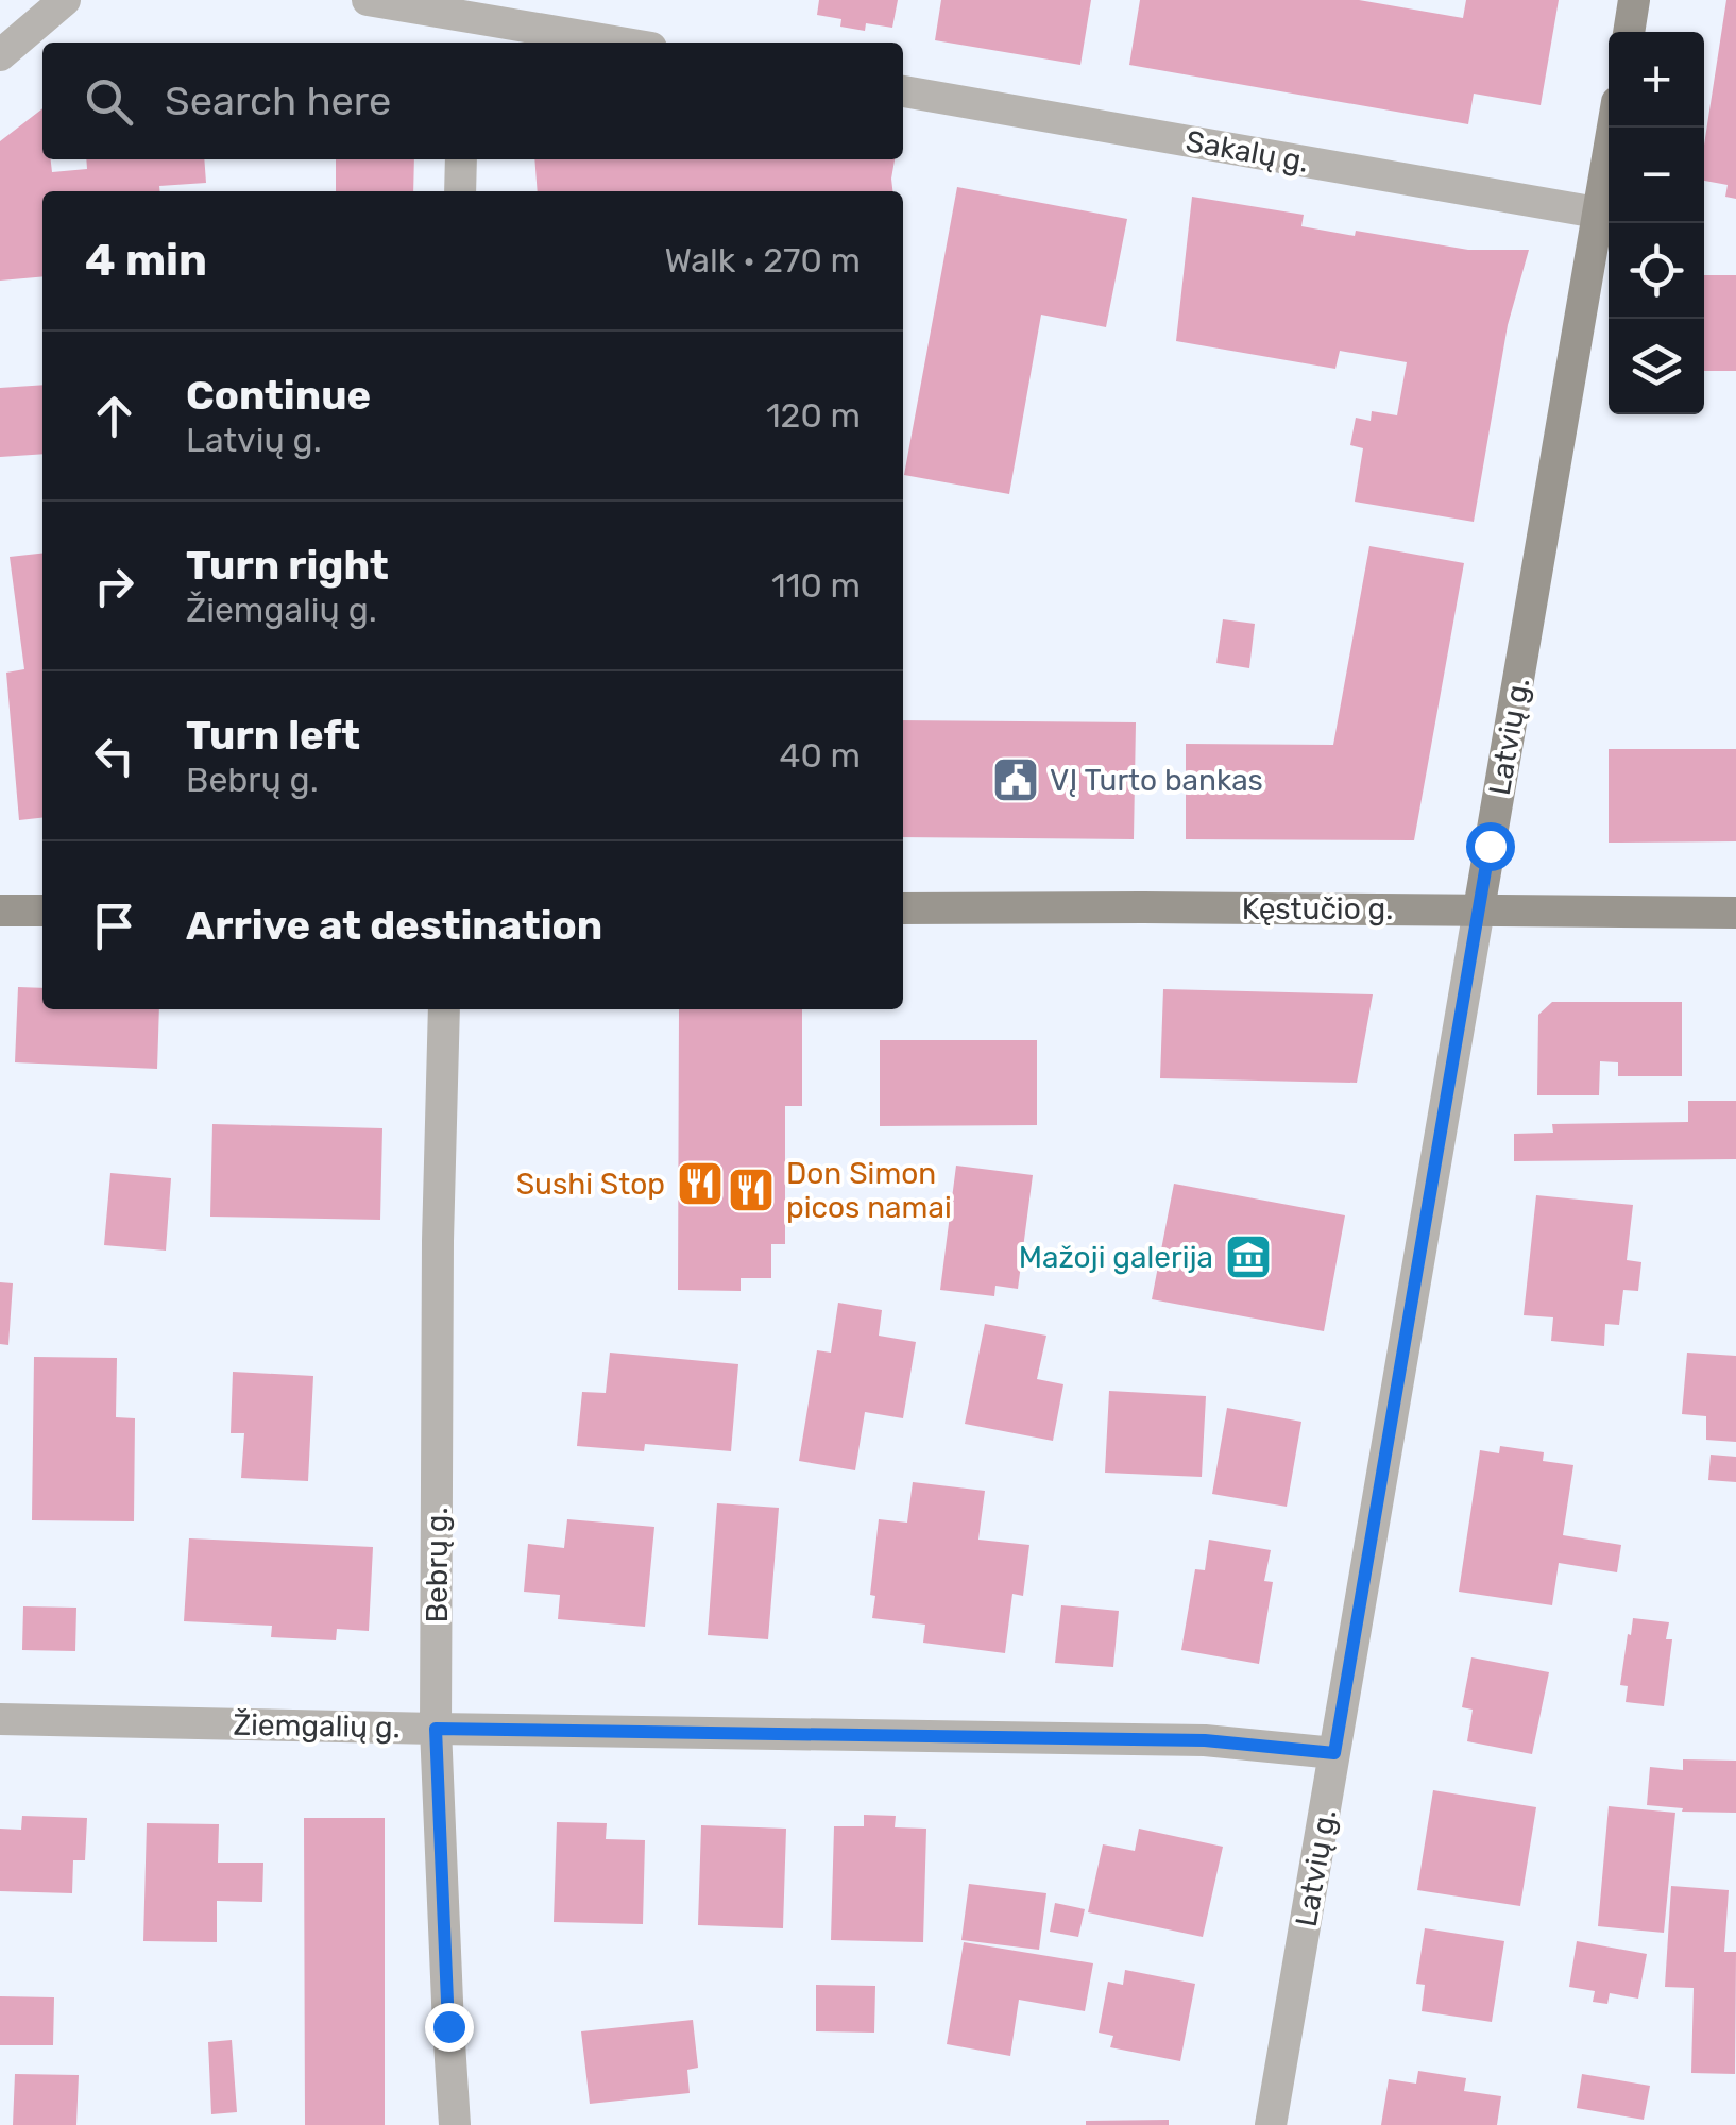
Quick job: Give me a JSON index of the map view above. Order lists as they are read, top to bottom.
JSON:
{
  "streets": {
    "main road": ["Latvių g.", "Kęstučio g."],
    "street": ["Sakalų g.", "Bebrų g.", "Žiemgalių g."]
  },
  "crossings": [
    ["Sakalų g.", "Latvių g."],
    ["Latvių g.", "Kęstučio g."],
    ["Latvių g.", "Žiemgalių g."],
    ["Bebrų g.", "Žiemgalių g."]
  ],
  "places": {
    "public building": ["VĮ Turto bankas"],
    "restaurant": ["Sushi Stop", "Don Simon picos namai"],
    "museum": ["Mažoji galerija"]
  },
  "page": {
    "map_buttons": ["+", "−"],
    "search": "Search here",
    "heading": ["4 min", "Walk · 270 m"],
    "list": [
      ["Continue", "Latvių g.", "120 m"],
      ["Turn right", "Žiemgalių g.", "110 m"],
      ["Turn left", "Bebrų g.", "40 m"],
      "Arrive at destination"
    ]
  }
}
